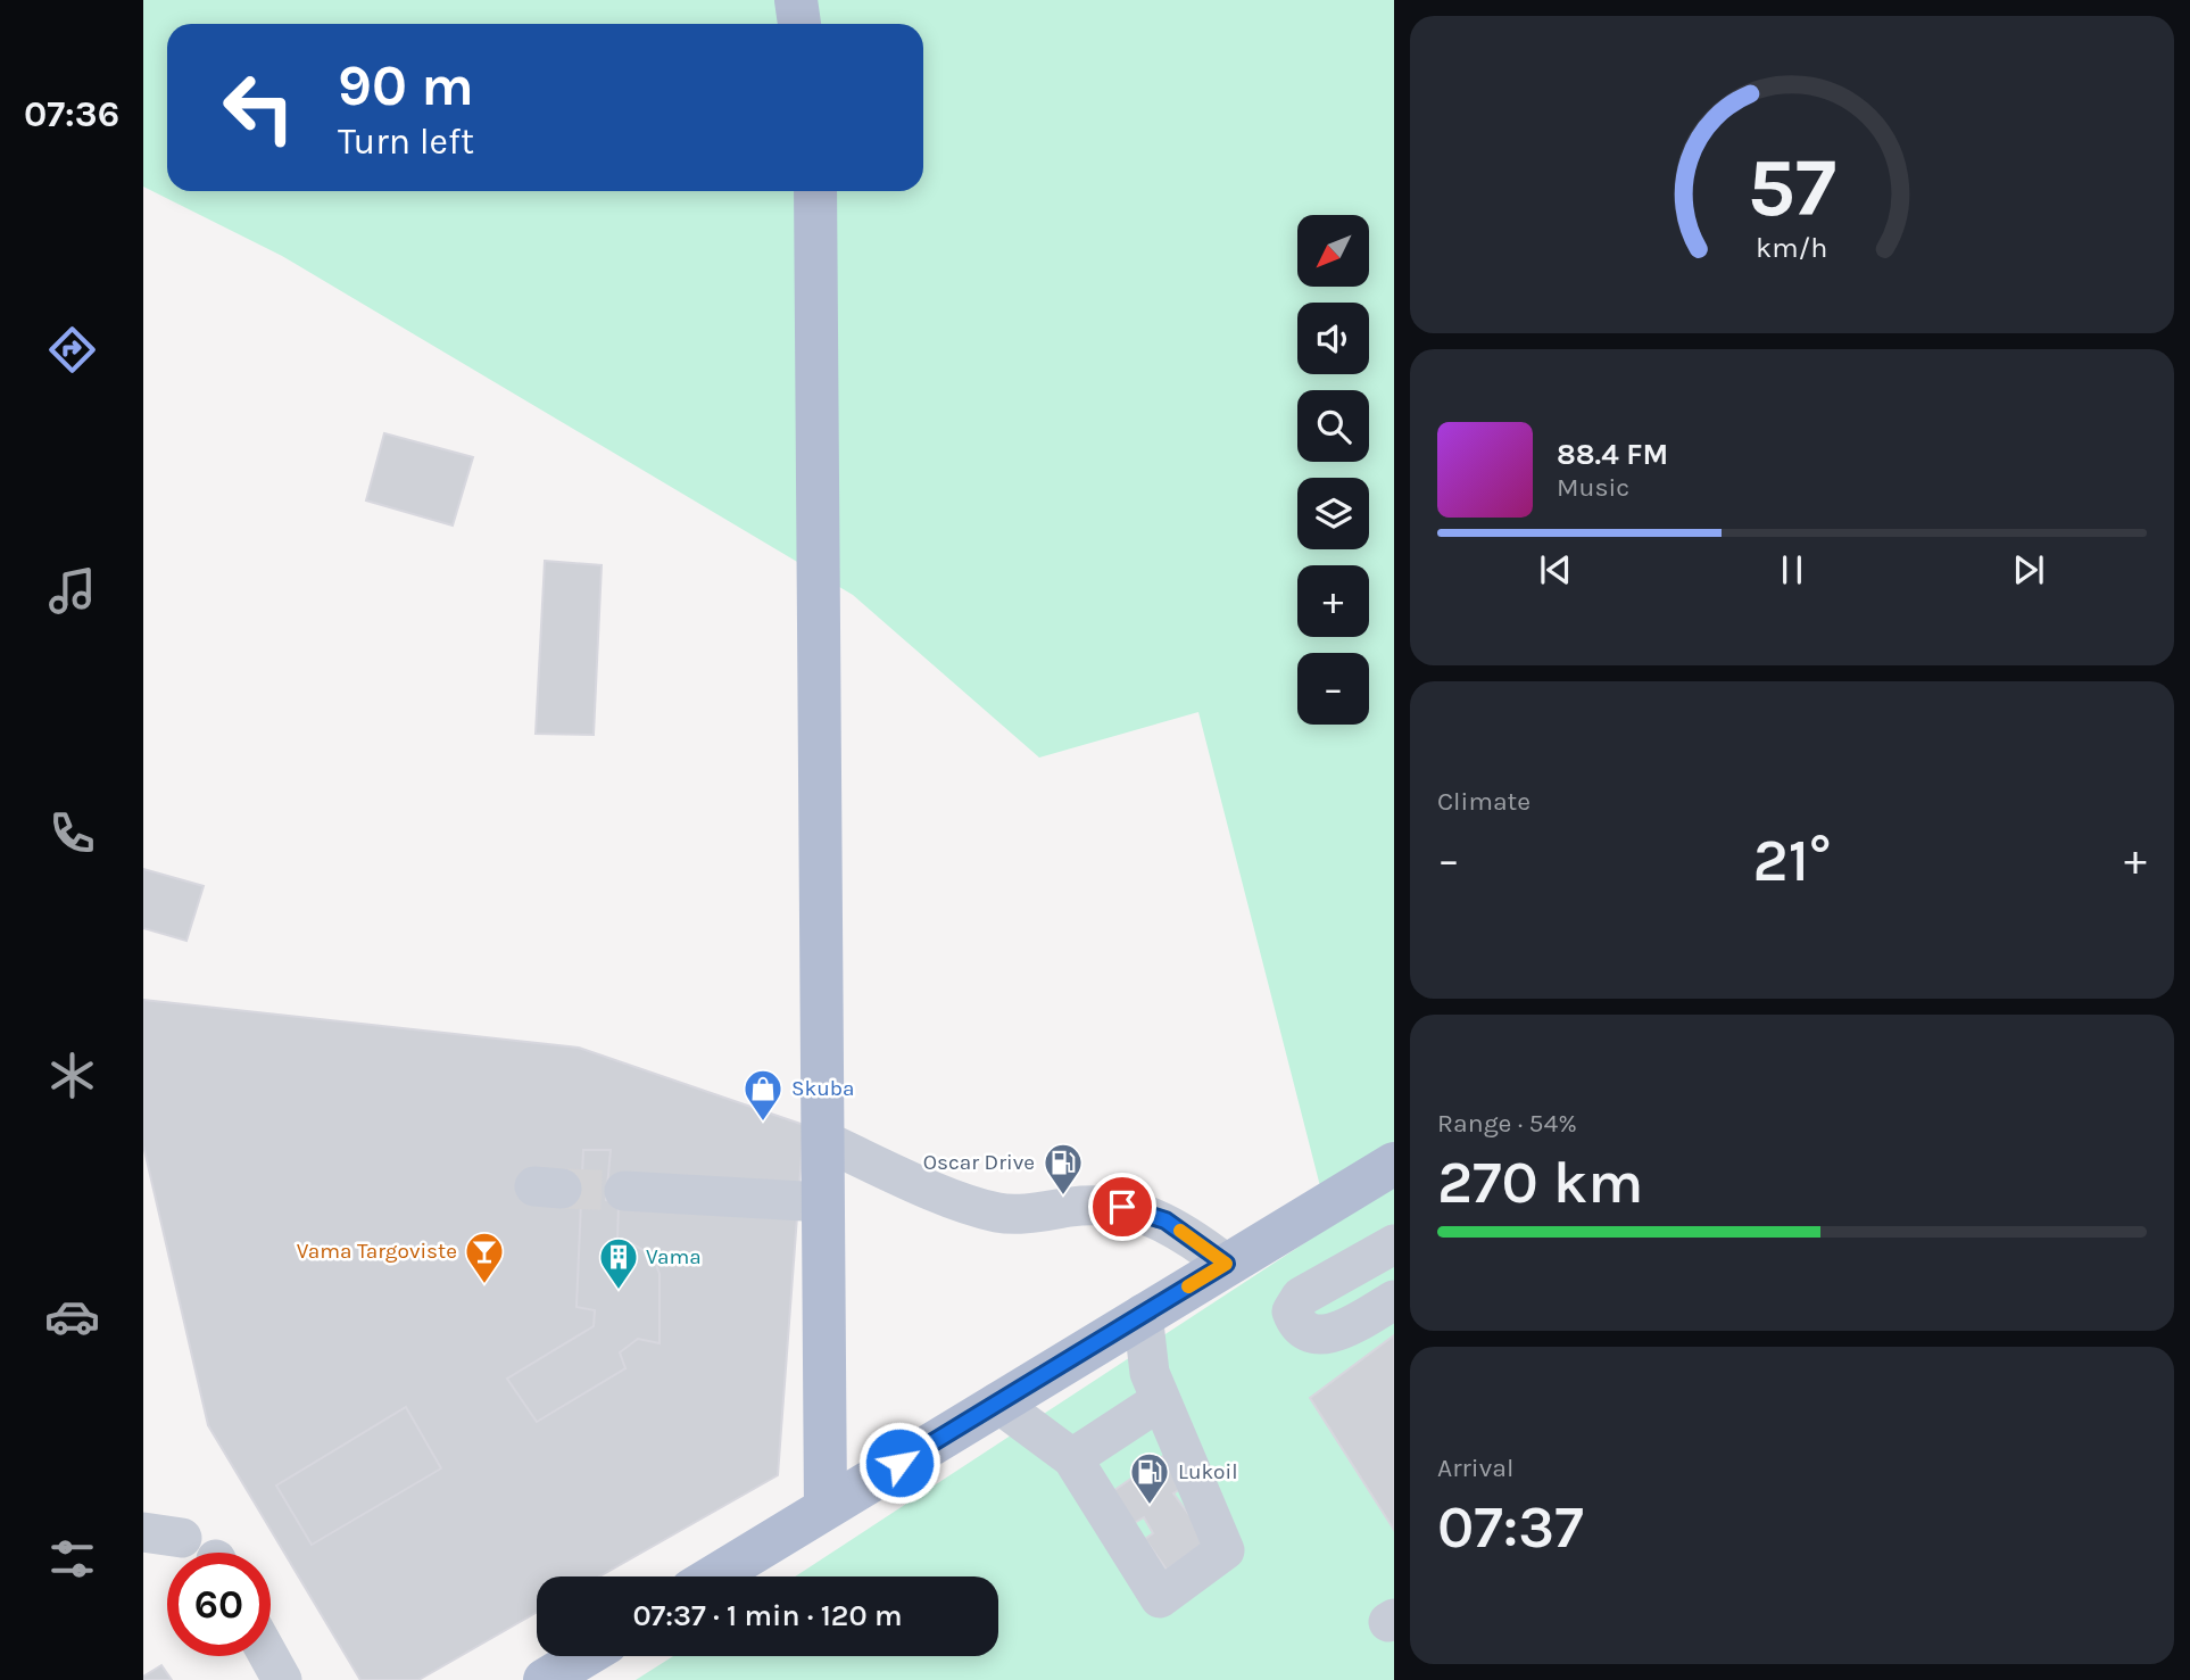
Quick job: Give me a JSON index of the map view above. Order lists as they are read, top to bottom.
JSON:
{
  "places": {
    "shop": ["Skuba"],
    "fuel station": ["Oscar Drive", "Lukoil"],
    "bar": ["Vama Targoviste"],
    "building": ["Vama"]
  },
  "north": "bottom left",
  "page": {
    "tabs": "07:36",
    "turn": ["90 m", "Turn left"],
    "map_buttons": ["+", "−"],
    "song": ["88.4 FM", "Music"],
    "tile": [
      "Climate",
      ["Range · 54%", "270 km"],
      ["Arrival", "07:37"]
    ],
    "heat": ["−", "21°", "+"],
    "limit": "60",
    "trip": "07:37 · 1 min · 120 m",
    "gauge": ["57", "km/h"]
  }
}
